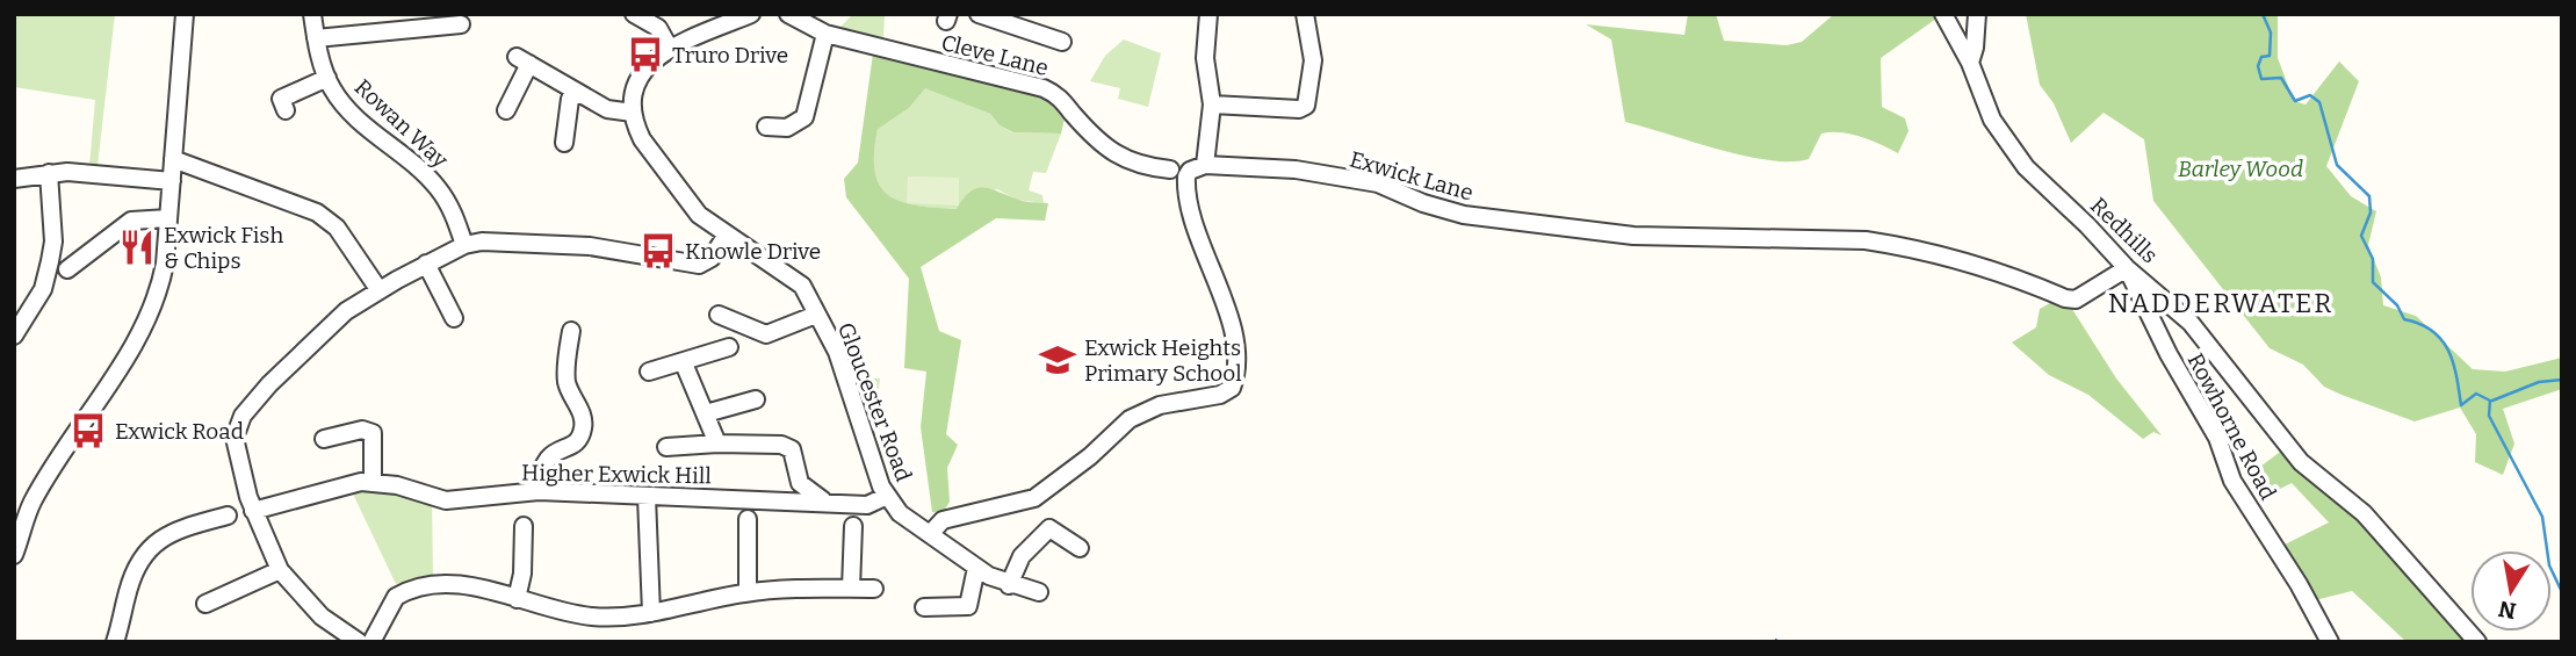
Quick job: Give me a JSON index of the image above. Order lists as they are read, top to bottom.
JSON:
{
  "streets": {
    "street": [
      "Cleve Lane",
      "Rowan Way",
      "Exwick Lane",
      "Redhills",
      "Gloucester Road",
      "Rowhorne Road",
      "Higher Exwick Hill"
    ]
  },
  "crossings": [
    ["Exwick Lane", "Redhills"],
    ["Exwick Lane", "Rowhorne Road"],
    ["Redhills", "Rowhorne Road"],
    ["Gloucester Road", "Higher Exwick Hill"]
  ],
  "districts": ["NADDERWATER"],
  "parks": ["Barley Wood"],
  "places": {
    "bus stop": ["Truro Drive", "Knowle Drive", "Exwick Road"],
    "restaurant": ["Exwick Fish & Chips"],
    "school or university": ["Exwick Heights Primary School"]
  },
  "north": "bottom"
}
